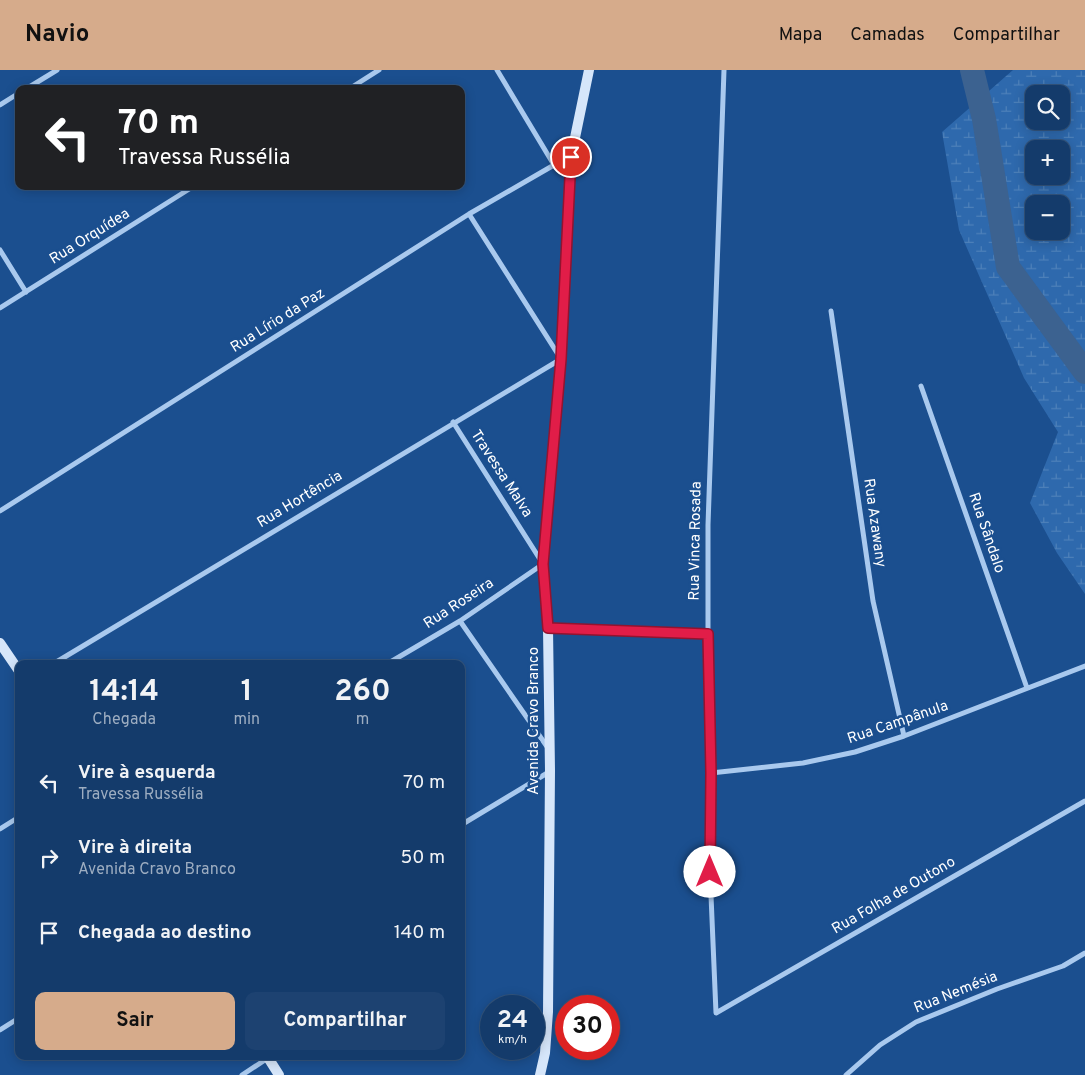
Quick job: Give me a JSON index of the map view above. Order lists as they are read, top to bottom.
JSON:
{
  "streets": {
    "street": [
      "Rua Orquídea",
      "Rua Lírio da Paz",
      "Travessa Malva",
      "Rua Hortência",
      "Rua Azawany",
      "Rua Sândalo",
      "Rua Vinca Rosada",
      "Rua Roseira",
      "Avenida Cravo Branco",
      "Rua Campânula",
      "Rua Folha de Outono",
      "Rua Nemésia"
    ]
  },
  "crossings": [
    ["Rua Lírio da Paz", "Avenida Cravo Branco"],
    ["Travessa Malva", "Rua Hortência"],
    ["Travessa Malva", "Rua Roseira"],
    ["Travessa Malva", "Avenida Cravo Branco"],
    ["Rua Hortência", "Avenida Cravo Branco"],
    ["Rua Azawany", "Rua Campânula"],
    ["Rua Sândalo", "Rua Campânula"],
    ["Rua Vinca Rosada", "Rua Campânula"],
    ["Rua Vinca Rosada", "Rua Folha de Outono"],
    ["Rua Roseira", "Avenida Cravo Branco"]
  ],
  "page": {
    "header": "Navio",
    "nav": ["Mapa", "Camadas", "Compartilhar"],
    "map_buttons": ["+", "−"],
    "turn": ["70 m", "Travessa Russélia"],
    "eta": [
      "14:14",
      "Chegada",
      "1",
      "min",
      "260",
      "m"
    ],
    "list": [
      {
        "name": "Vire à esquerda",
        "note": "Travessa Russélia",
        "value": "70 m"
      },
      {
        "name": "Vire à direita",
        "note": "Avenida Cravo Branco",
        "value": "50 m"
      },
      {
        "name": "Chegada ao destino",
        "value": "140 m"
      }
    ],
    "buttons": ["Sair", "Compartilhar"],
    "speed": "24 km/h",
    "limit": "30"
  }
}
